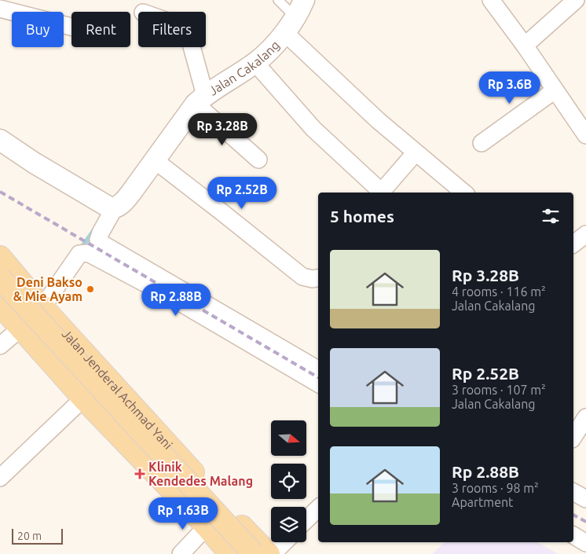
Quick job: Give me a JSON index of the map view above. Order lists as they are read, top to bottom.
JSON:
{
  "streets": {
    "main road": ["Jalan Jenderal Achmad Yani"],
    "street": ["Jalan Cakalang"]
  },
  "places": {
    "other": ["Deni Bakso & Mie Ayam"],
    "health": ["Klinik Kendedes Malang"]
  },
  "scale_bar": "20 m",
  "north": "right",
  "page": {
    "chip": ["Buy", "Rent", "Filters"],
    "price": [
      "Rp 3.6B",
      "Rp 3.28B",
      "Rp 2.52B",
      "Rp 2.88B",
      "Rp 1.63B"
    ],
    "heading": "5 homes",
    "list": [
      {
        "name": "Rp 3.28B",
        "note": "4 rooms · 116 m² · Jalan Cakalang"
      },
      {
        "name": "Rp 2.52B",
        "note": "3 rooms · 107 m² · Jalan Cakalang"
      },
      {
        "name": "Rp 2.88B",
        "note": "3 rooms · 98 m² · Apartment"
      }
    ],
    "scale": "20 m"
  }
}
